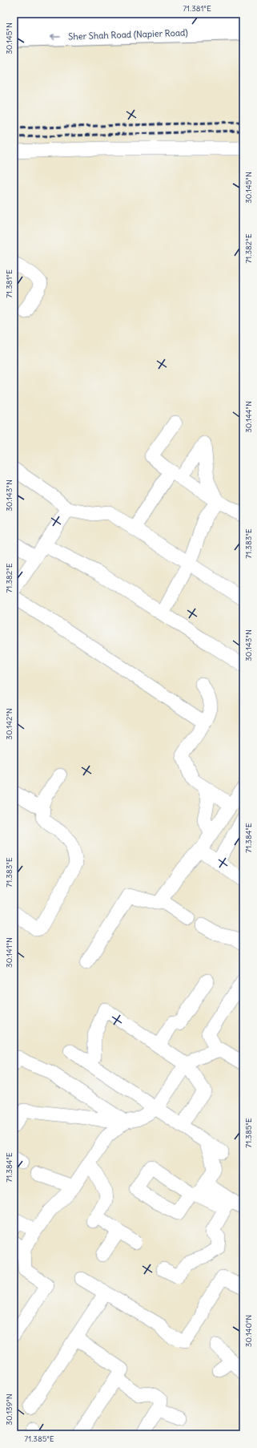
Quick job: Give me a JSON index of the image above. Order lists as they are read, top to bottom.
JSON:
{
  "streets": {
    "main road": ["Sher Shah Road (Napier Road)"]
  },
  "coordinates": [
    "71.381°E",
    "30.145°N",
    "71.382°E",
    "30.144°N",
    "30.143°N",
    "71.383°E",
    "30.142°N",
    "71.384°E",
    "30.141°N",
    "71.385°E",
    "30.140°N",
    "30.139°N"
  ]
}
